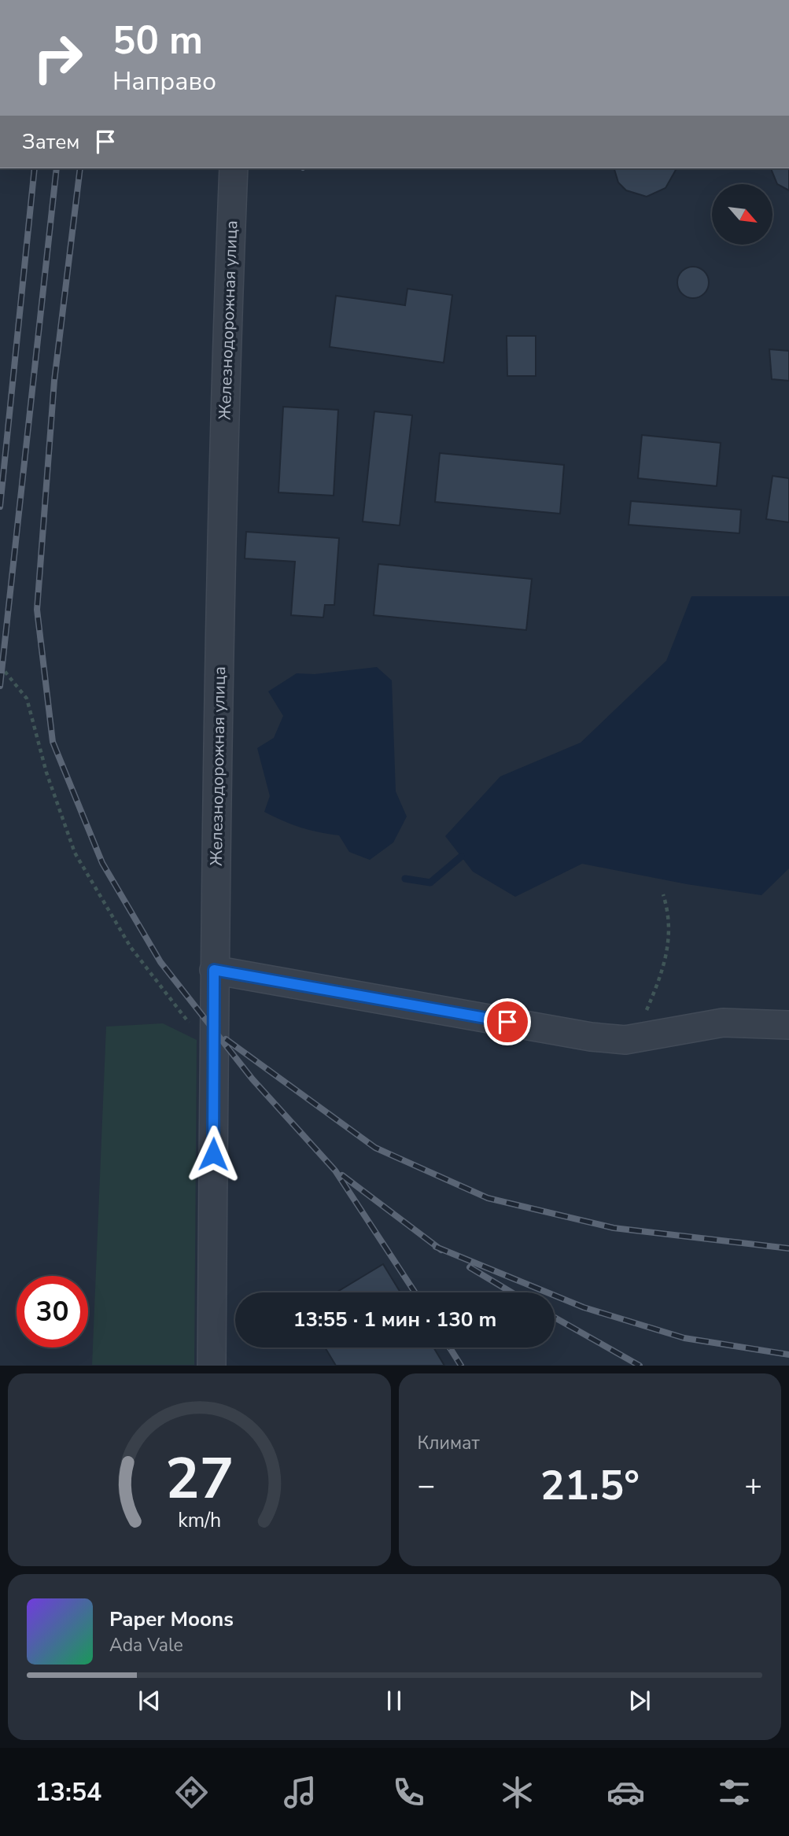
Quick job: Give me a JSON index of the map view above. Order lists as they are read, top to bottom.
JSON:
{
  "streets": {
    "street": ["Железнодорожная улица"]
  },
  "north": "bottom right",
  "page": {
    "turn": ["50 m", "Направо"],
    "then": "Затем",
    "limit": "30",
    "trip": "13:55 · 1 мин · 130 m",
    "tile": "Климат",
    "heat": ["−", "21.5°", "+"],
    "song": ["Paper Moons", "Ada Vale"],
    "tabs": "13:54",
    "gauge": ["27", "km/h"]
  }
}
